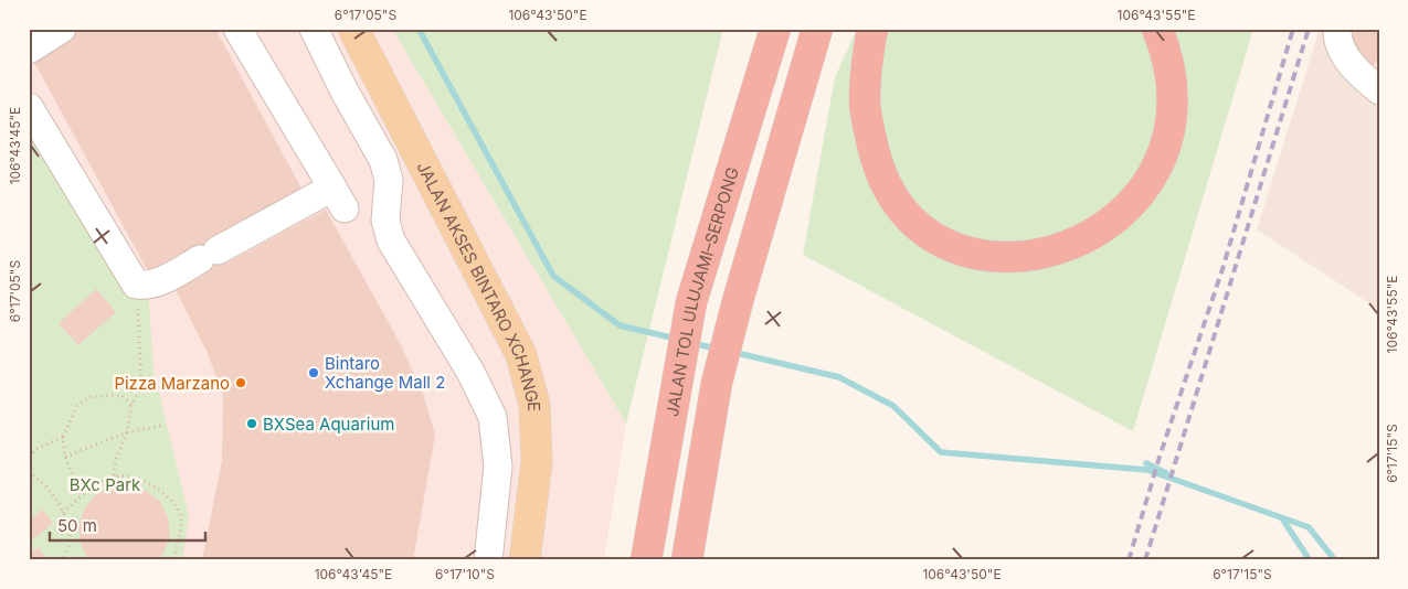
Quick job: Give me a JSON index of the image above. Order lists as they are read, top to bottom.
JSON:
{
  "streets": {
    "highway": ["JALAN TOL ULUJAMI–SERPONG"],
    "main road": ["JALAN AKSES BINTARO XCHANGE"]
  },
  "parks": ["BXc Park"],
  "places": ["Bintaro Xchange Mall 2", "Pizza Marzano", "BXSea Aquarium"],
  "scale_bar": "50 m",
  "coordinates": [
    "6°17'05\"S",
    "106°43'50\"E",
    "106°43'55\"E",
    "106°43'45\"E",
    "6°17'15\"S",
    "6°17'10\"S"
  ]
}
